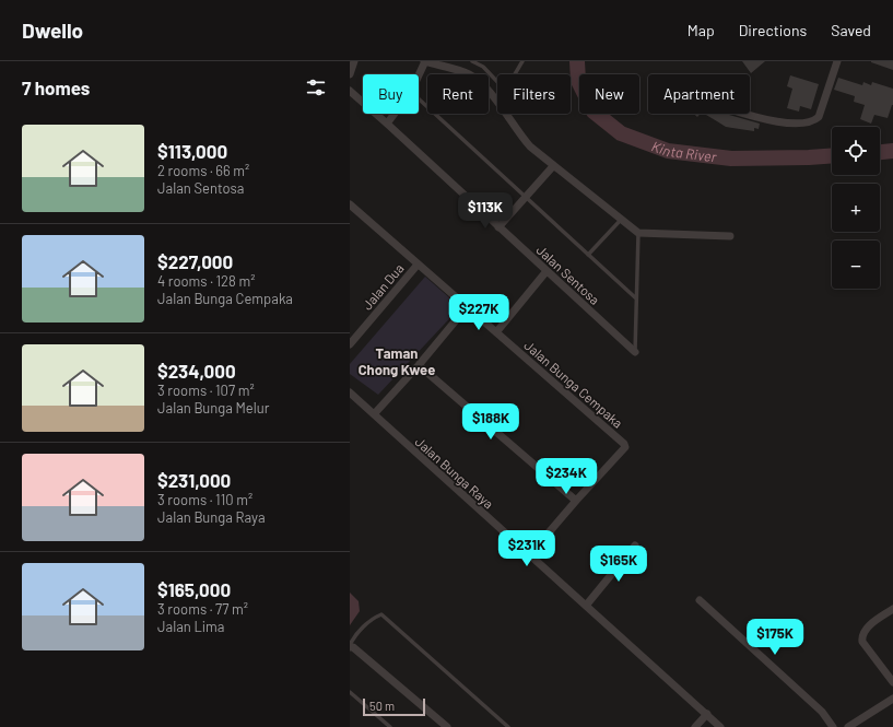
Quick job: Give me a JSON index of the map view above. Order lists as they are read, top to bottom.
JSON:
{
  "streets": {
    "street": [
      "Jalan Sentosa",
      "Jalan Dua",
      "Jalan Bunga Cempaka",
      "Jalan Bunga Raya"
    ]
  },
  "crossings": [
    ["Jalan Dua", "Jalan Bunga Cempaka"]
  ],
  "districts": ["Taman Chong Kwee"],
  "water": ["Kinta River"],
  "scale_bar": "50 m",
  "page": {
    "header": "Dwello",
    "nav": ["Map", "Directions", "Saved"],
    "heading": "7 homes",
    "chip": [
      "Buy",
      "Rent",
      "Filters",
      "New",
      "Apartment"
    ],
    "list": [
      {
        "name": "$113,000",
        "note": "2 rooms · 66 m² · Jalan Sentosa"
      },
      {
        "name": "$227,000",
        "note": "4 rooms · 128 m² · Jalan Bunga Cempaka"
      },
      {
        "name": "$234,000",
        "note": "3 rooms · 107 m² · Jalan Bunga Melur"
      },
      {
        "name": "$231,000",
        "note": "3 rooms · 110 m² · Jalan Bunga Raya"
      },
      {
        "name": "$165,000",
        "note": "3 rooms · 77 m² · Jalan Lima"
      }
    ],
    "map_buttons": ["+", "−"],
    "price": [
      "$113K",
      "$227K",
      "$188K",
      "$234K",
      "$231K",
      "$165K",
      "$175K"
    ],
    "scale": "50 m"
  }
}
